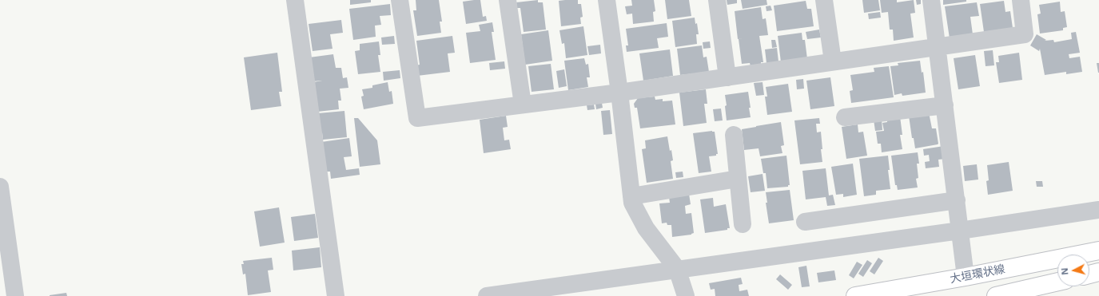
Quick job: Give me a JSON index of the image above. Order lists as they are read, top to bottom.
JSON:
{
  "streets": {
    "main road": ["大垣環状線"]
  },
  "north": "left"
}
